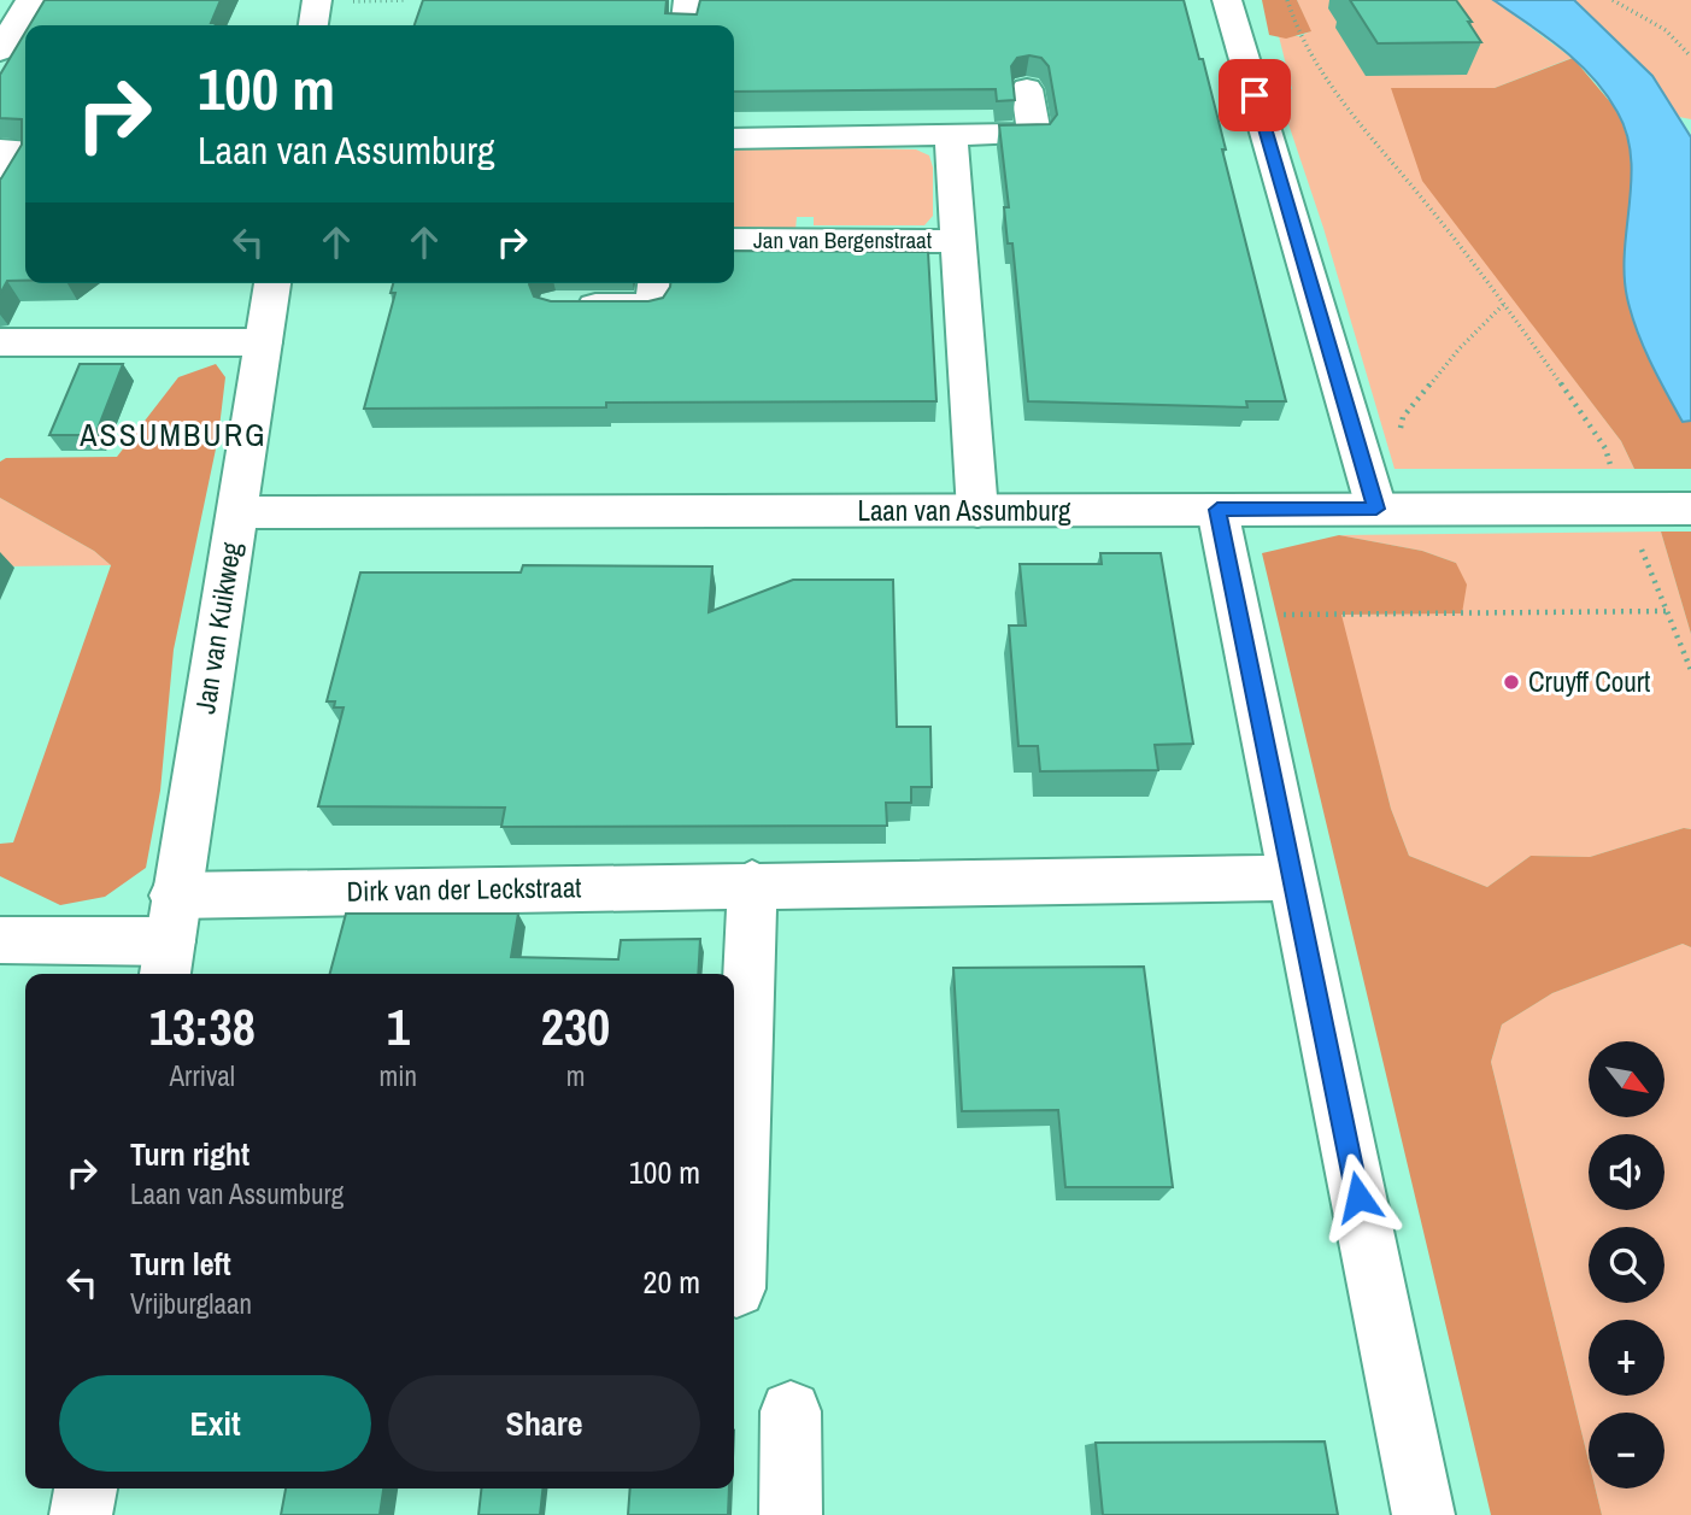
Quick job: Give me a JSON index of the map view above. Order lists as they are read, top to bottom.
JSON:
{
  "streets": {
    "street": [
      "Jan van Bergenstraat",
      "Laan van Assumburg",
      "Jan van Kuikweg",
      "Dirk van der Leckstraat"
    ]
  },
  "crossings": [
    ["Jan van Bergenstraat", "Laan van Assumburg"],
    ["Laan van Assumburg", "Jan van Kuikweg"],
    ["Jan van Kuikweg", "Dirk van der Leckstraat"]
  ],
  "districts": ["ASSUMBURG"],
  "places": ["Cruyff Court"],
  "north": "bottom right",
  "page": {
    "turn": ["100 m", "Laan van Assumburg"],
    "eta": [
      "13:38",
      "Arrival",
      "1",
      "min",
      "230",
      "m"
    ],
    "map_buttons": ["+", "−"],
    "list": [
      {
        "name": "Turn right",
        "note": "Laan van Assumburg",
        "value": "100 m"
      },
      {
        "name": "Turn left",
        "note": "Vrijburglaan",
        "value": "20 m"
      }
    ],
    "buttons": ["Exit", "Share"]
  }
}
